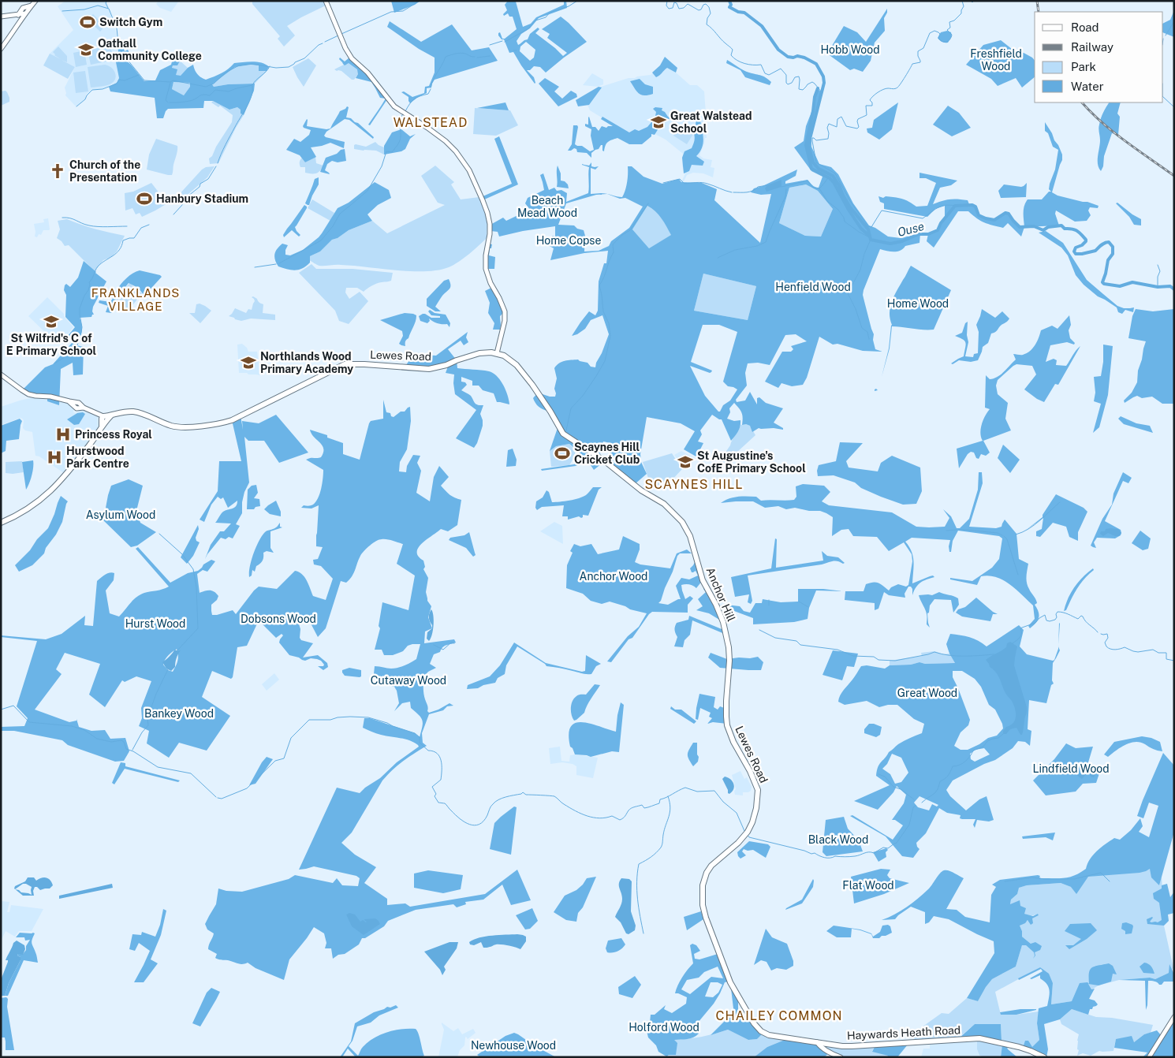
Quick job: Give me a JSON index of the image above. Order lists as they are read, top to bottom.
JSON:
{
  "streets": {
    "highway": ["Lewes Road", "Anchor Hill", "Haywards Heath Road"]
  },
  "crossings": [
    ["Lewes Road", "Anchor Hill"],
    ["Lewes Road", "Haywards Heath Road"]
  ],
  "districts": [
    "WALSTEAD",
    "FRANKLANDS VILLAGE",
    "SCAYNES HILL",
    "CHAILEY COMMON"
  ],
  "water": ["Ouse"],
  "parks": [
    "Hobb Wood",
    "Freshfield Wood",
    "Beach Mead Wood",
    "Home Copse",
    "Henfield Wood",
    "Home Wood",
    "Asylum Wood",
    "Anchor Wood",
    "Dobsons Wood",
    "Hurst Wood",
    "Cutaway Wood",
    "Great Wood",
    "Bankey Wood",
    "Lindfield Wood",
    "Black Wood",
    "Flat Wood",
    "Holford Wood",
    "Newhouse Wood"
  ],
  "places": {
    "sports": ["Switch Gym", "Hanbury Stadium", "Scaynes Hill Cricket Club"],
    "school or university": [
      "Oathall Community College",
      "Great Walstead School",
      "St Wilfrid's C of E Primary School",
      "Northlands Wood Primary Academy",
      "St Augustine's CofE Primary School"
    ],
    "church": ["Church of the Presentation"],
    "hospital": ["Princess Royal", "Hurstwood Park Centre"]
  },
  "legend": [
    "Road",
    "Railway",
    "Park",
    "Water"
  ]
}
